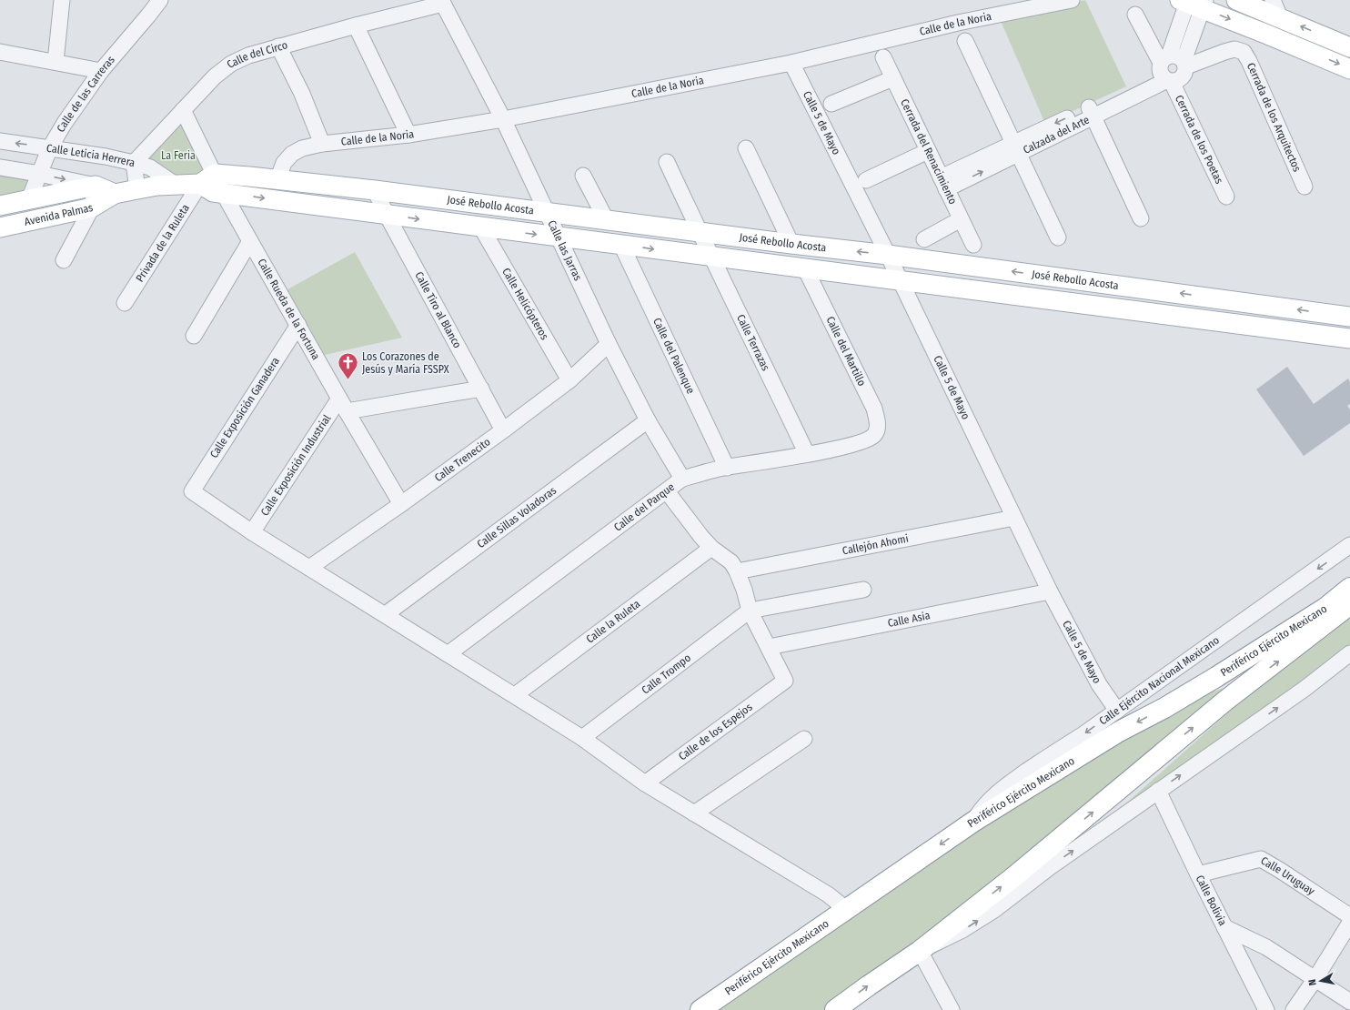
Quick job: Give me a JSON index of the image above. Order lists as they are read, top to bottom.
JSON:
{
  "streets": {
    "highway": ["Periférico Ejército Mexicano"],
    "main road": ["José Rebollo Acosta", "Avenida Palmas"],
    "street": [
      "Calle de la Noria",
      "Calle del Circo",
      "Calle de las Carreras",
      "Cerrada de los Arquitectos",
      "Calle 5 de Mayo",
      "Calzada del Arte",
      "Cerrada de los Poetas",
      "Cerrada del Renacimiento",
      "Calle Leticia Herrera",
      "Privada de la Ruleta",
      "Calle las Jarras",
      "Calle Helicópteros",
      "Calle Rueda de la Fortuna",
      "Calle Tiro al Blanco",
      "Calle Terrazas",
      "Calle del Martillo",
      "Calle del Palenque",
      "Calle Exposición Ganadera",
      "Calle Trenecito",
      "Calle Exposición Industrial",
      "Calle del Parque",
      "Calle Sillas Voladoras",
      "Callejón Ahomi",
      "Calle Asia",
      "Calle la Ruleta",
      "Calle Trompo",
      "Calle Ejército Nacional Mexicano",
      "Calle de los Espejos",
      "Calle Uruguay",
      "Calle Bolivia"
    ]
  },
  "crossings": [
    ["Calle de la Noria", "Calle 5 de Mayo"],
    ["Calle de la Noria", "José Rebollo Acosta"],
    ["Calle de la Noria", "Calle las Jarras"],
    ["Calle del Circo", "Calle Leticia Herrera"],
    ["Calle del Circo", "Calle las Jarras"],
    ["Calle de las Carreras", "Calle Leticia Herrera"],
    ["Calle de las Carreras", "Avenida Palmas"],
    ["Cerrada de los Arquitectos", "Calzada del Arte"],
    ["Calle 5 de Mayo", "José Rebollo Acosta"],
    ["Calle 5 de Mayo", "Callejón Ahomi"],
    ["Calle 5 de Mayo", "Calle Asia"],
    ["Calle 5 de Mayo", "Calle Ejército Nacional Mexicano"],
    ["Calzada del Arte", "Cerrada de los Poetas"],
    ["Calzada del Arte", "Cerrada del Renacimiento"],
    ["Calle Leticia Herrera", "Avenida Palmas"],
    ["José Rebollo Acosta", "Avenida Palmas"],
    ["José Rebollo Acosta", "Privada de la Ruleta"],
    ["José Rebollo Acosta", "Calle las Jarras"],
    ["José Rebollo Acosta", "Calle Tiro al Blanco"],
    ["José Rebollo Acosta", "Calle Terrazas"],
    ["Avenida Palmas", "Privada de la Ruleta"],
    ["Calle las Jarras", "Calle Trenecito"],
    ["Calle las Jarras", "Calle del Parque"],
    ["Calle las Jarras", "Calle Sillas Voladoras"],
    ["Calle Helicópteros", "Calle Trenecito"],
    ["Calle Rueda de la Fortuna", "Calle Exposición Ganadera"],
    ["Calle Rueda de la Fortuna", "Calle Trenecito"],
    ["Calle Rueda de la Fortuna", "Calle Exposición Industrial"],
    ["Calle Tiro al Blanco", "Calle Trenecito"],
    ["Calle Tiro al Blanco", "Calle Exposición Industrial"],
    ["Calle Terrazas", "Calle del Parque"],
    ["Calle del Martillo", "Calle del Parque"],
    ["Calle del Palenque", "Calle del Parque"],
    ["Calle Exposición Ganadera", "Calle Exposición Industrial"],
    ["Calle Asia", "Calle de los Espejos"],
    ["Periférico Ejército Mexicano", "Calle Ejército Nacional Mexicano"],
    ["Calle Uruguay", "Calle Bolivia"]
  ],
  "parks": ["La Feria"],
  "places": {
    "church": ["Los Corazones de Jesús y María FSSPX"]
  },
  "north": "left"
}
